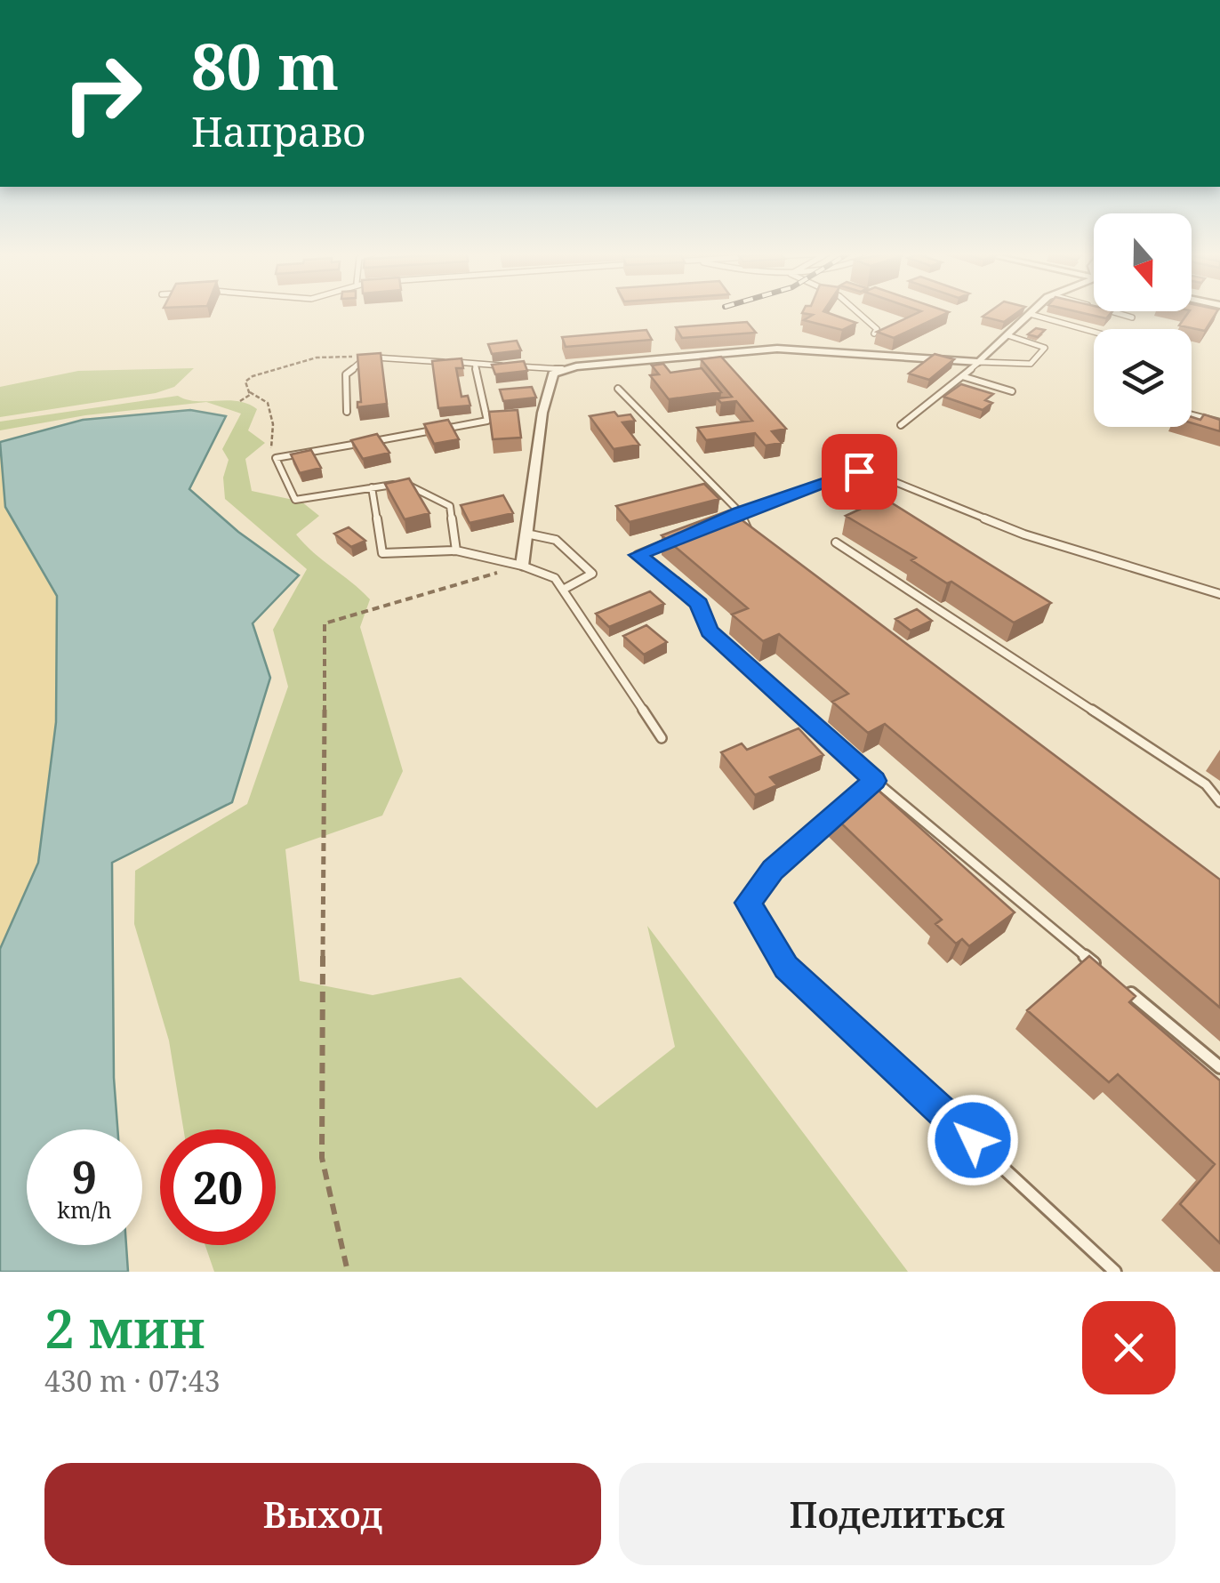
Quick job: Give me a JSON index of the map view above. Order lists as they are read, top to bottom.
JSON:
{
  "north": "bottom",
  "page": {
    "turn": ["80 m", "Направо"],
    "speed": "9 km/h",
    "limit": "20",
    "heading": ["2 мин", "430 m · 07:43"],
    "buttons": ["Выход", "Поделиться"]
  }
}
